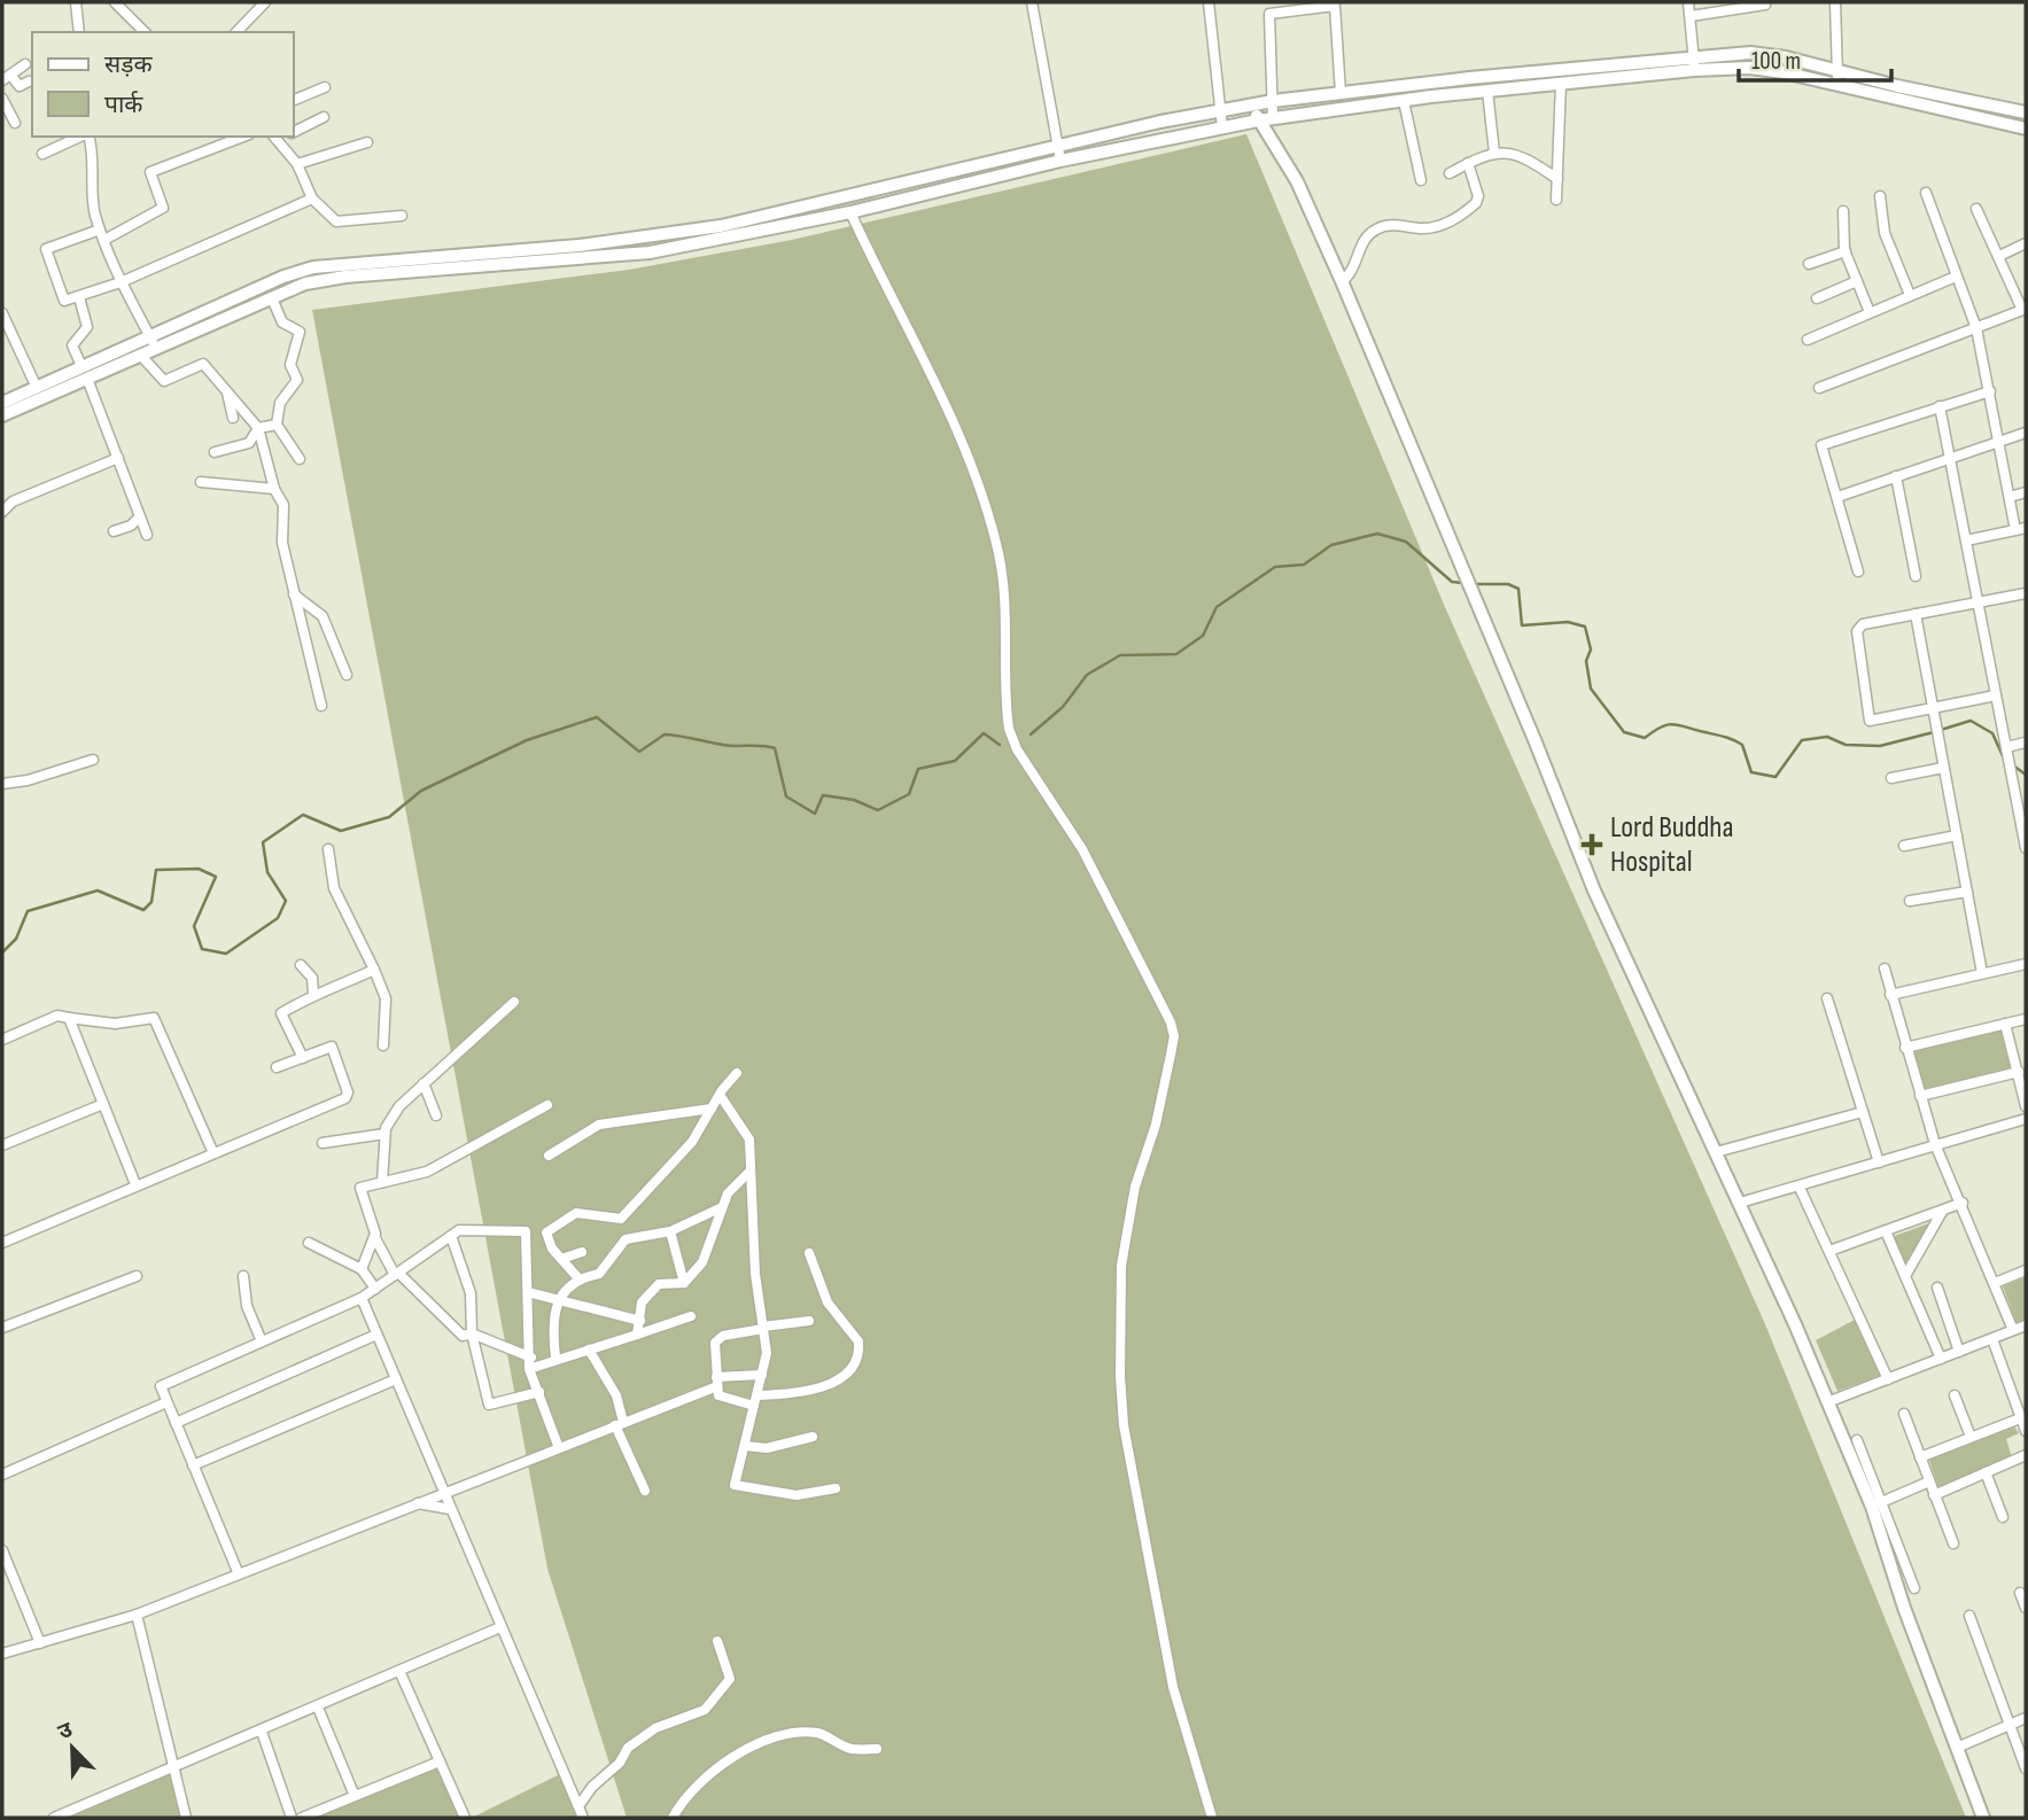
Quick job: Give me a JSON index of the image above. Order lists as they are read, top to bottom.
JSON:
{
  "places": {
    "health": ["Lord Buddha Hospital"]
  },
  "legend": ["सड़क", "पार्क"],
  "scale_bar": "100 m",
  "north": "top left"
}
